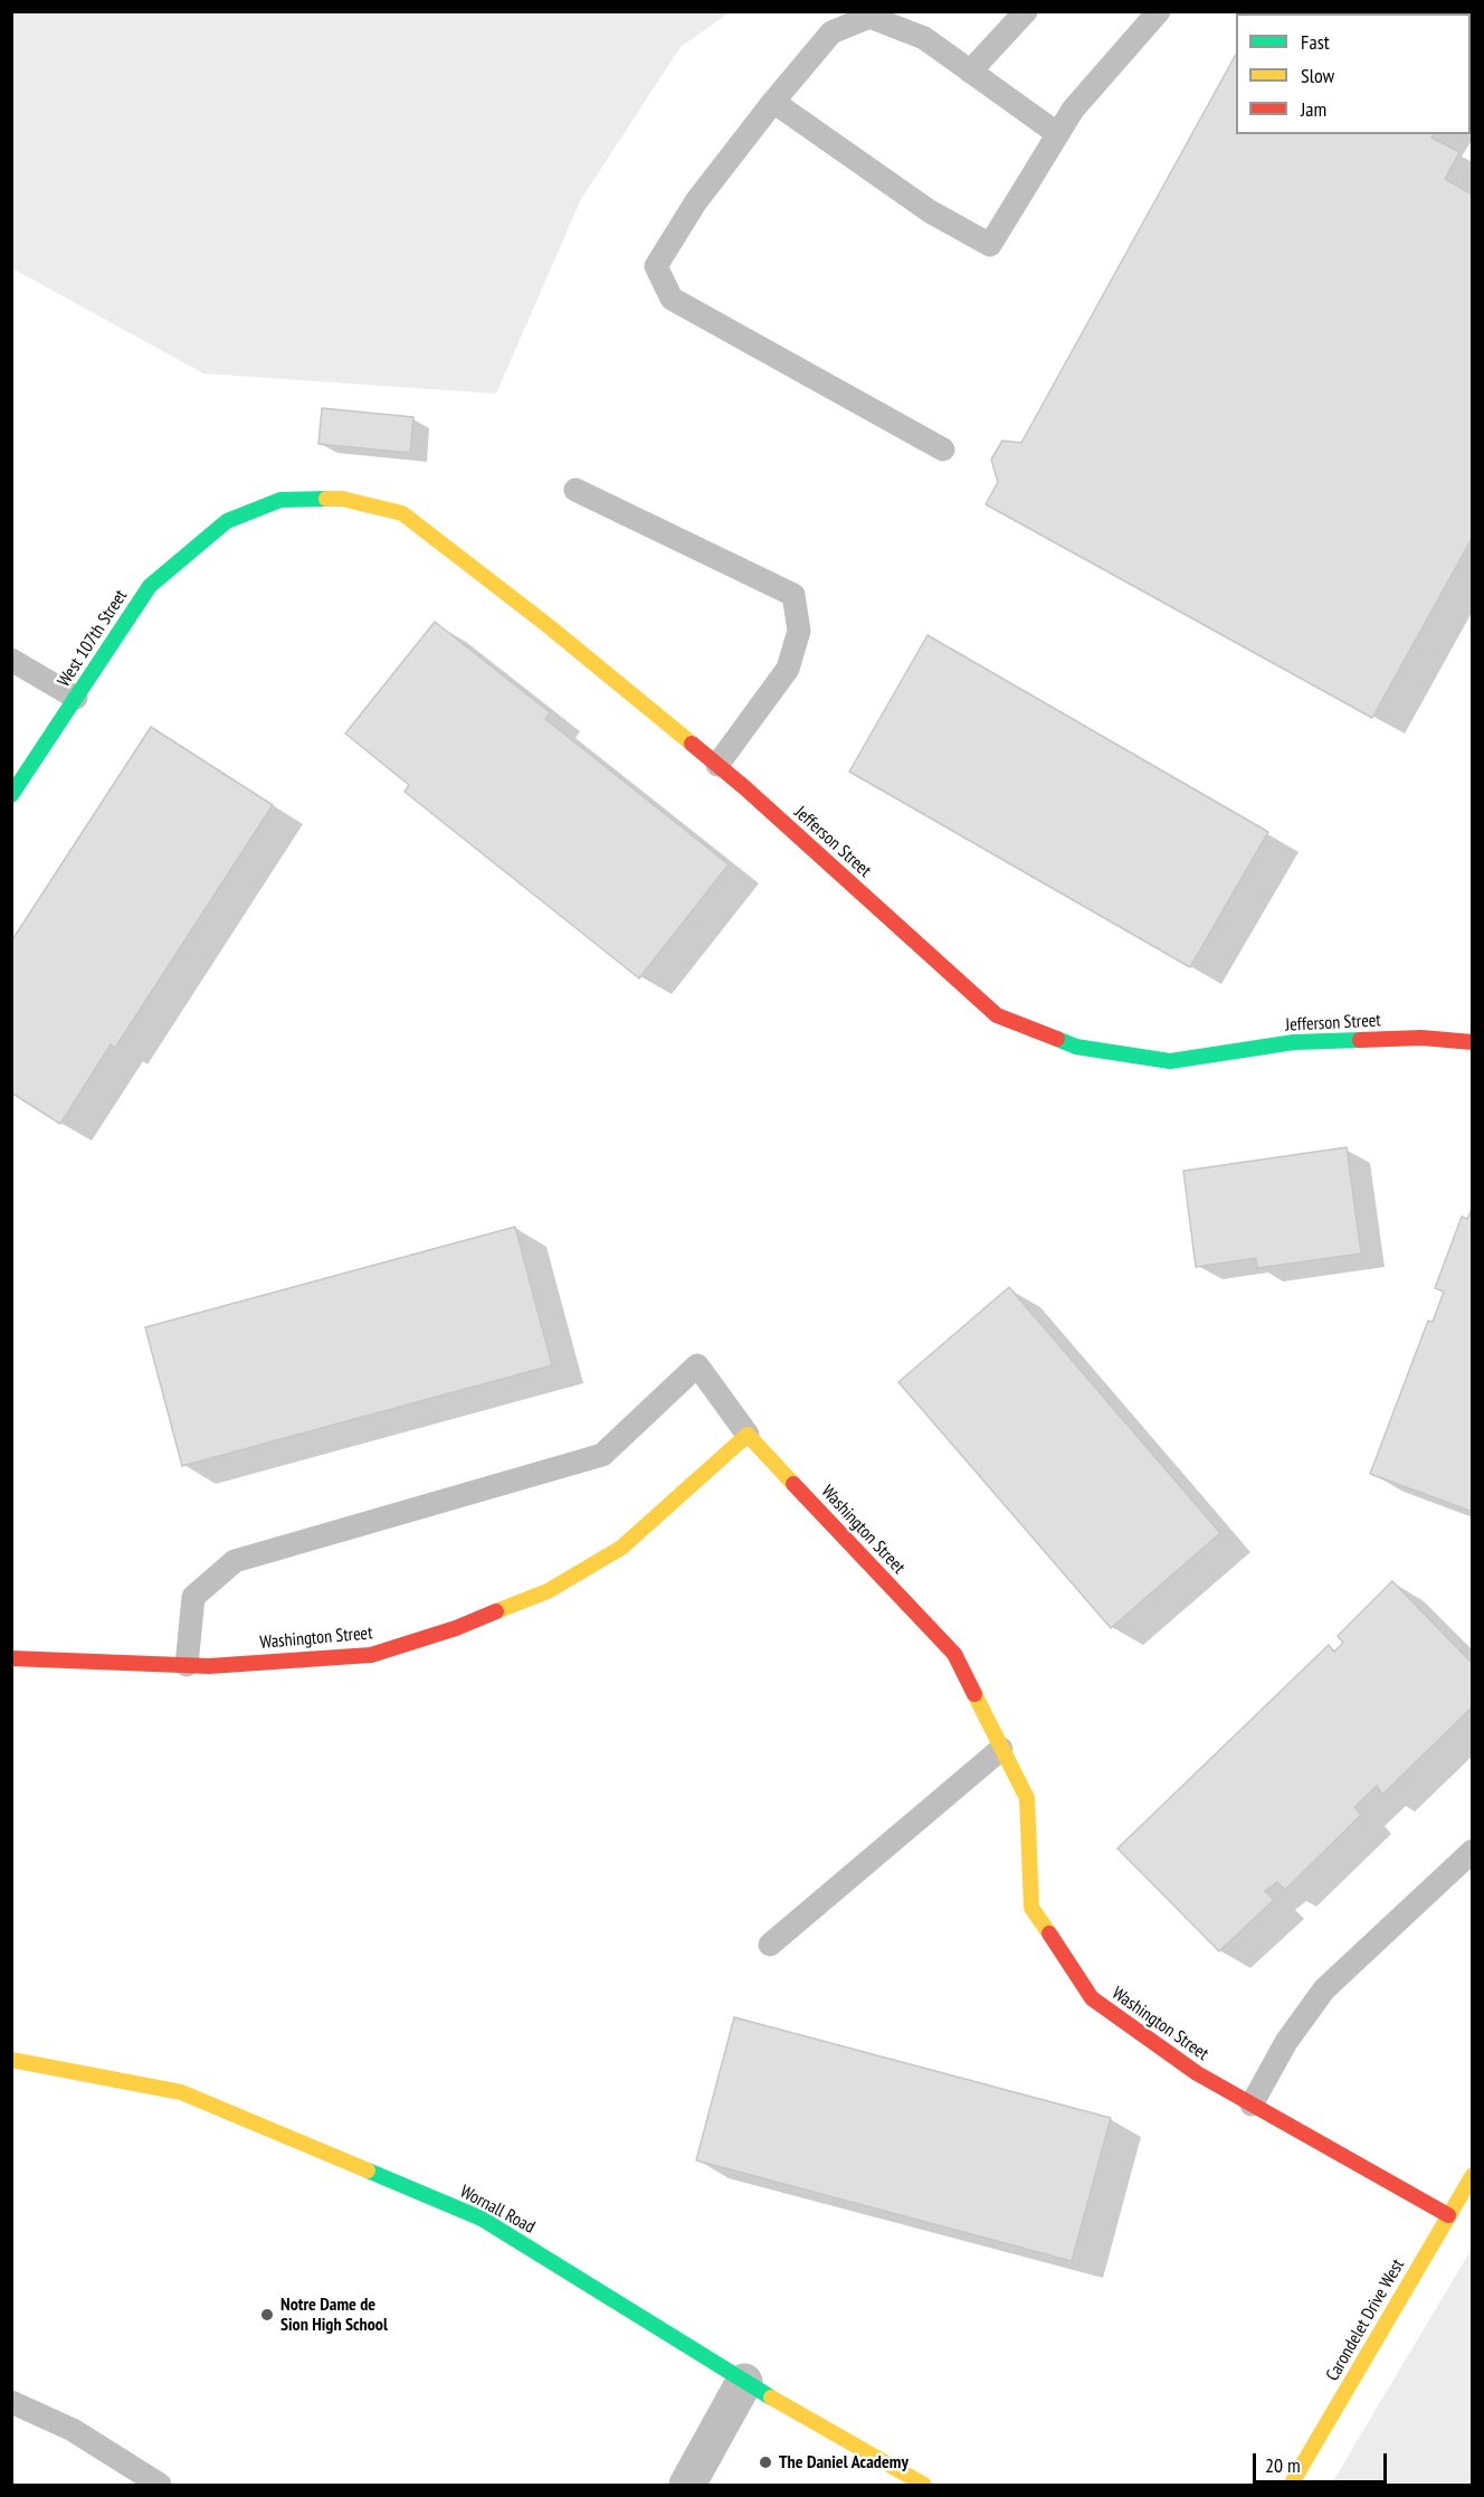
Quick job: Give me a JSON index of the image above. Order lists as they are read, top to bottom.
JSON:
{
  "streets": {
    "street": [
      "West 107th Street",
      "Jefferson Street",
      "Washington Street",
      "Wornall Road",
      "Carondelet Drive West"
    ]
  },
  "crossings": [
    ["West 107th Street", "Jefferson Street"],
    ["Washington Street", "Carondelet Drive West"]
  ],
  "places": ["Notre Dame de Sion High School", "The Daniel Academy"],
  "legend": ["Fast", "Slow", "Jam"],
  "scale_bar": "20 m"
}
